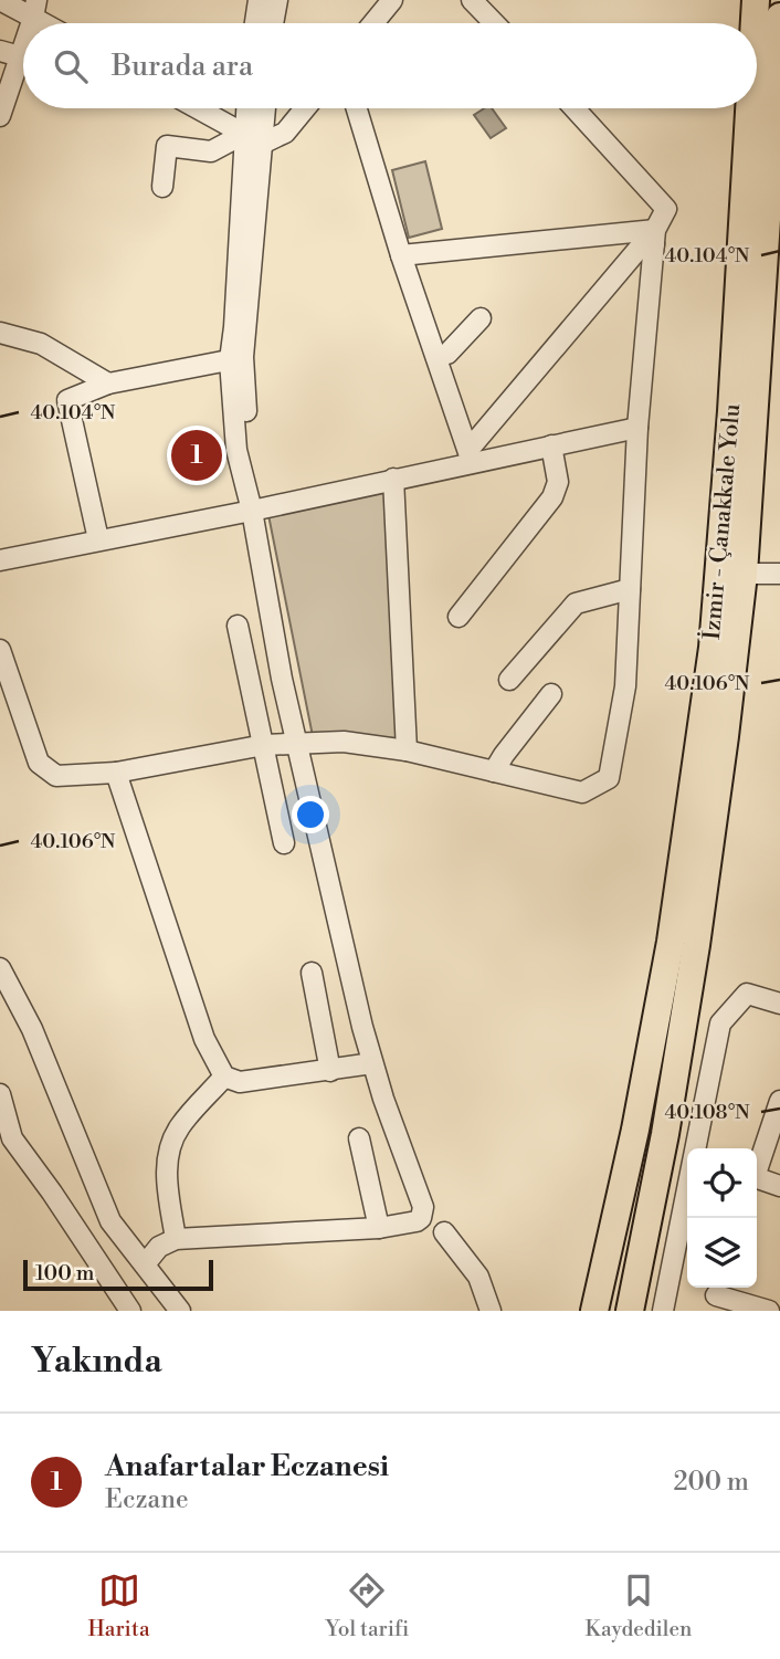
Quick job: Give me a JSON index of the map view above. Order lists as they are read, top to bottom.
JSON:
{
  "streets": {
    "highway": ["İzmir - Çanakkale Yolu"]
  },
  "scale_bar": "100 m",
  "page": {
    "search": "Burada ara",
    "pins": "1",
    "scale": "100 m",
    "heading": "Yakında",
    "list": [
      {
        "mark": "1",
        "name": "Anafartalar Eczanesi",
        "note": "Eczane",
        "value": "200 m"
      }
    ],
    "nav": ["Harita", "Yol tarifi", "Kaydedilen"]
  },
  "coordinates": ["40.104°N", "40.106°N", "40.108°N"]
}
